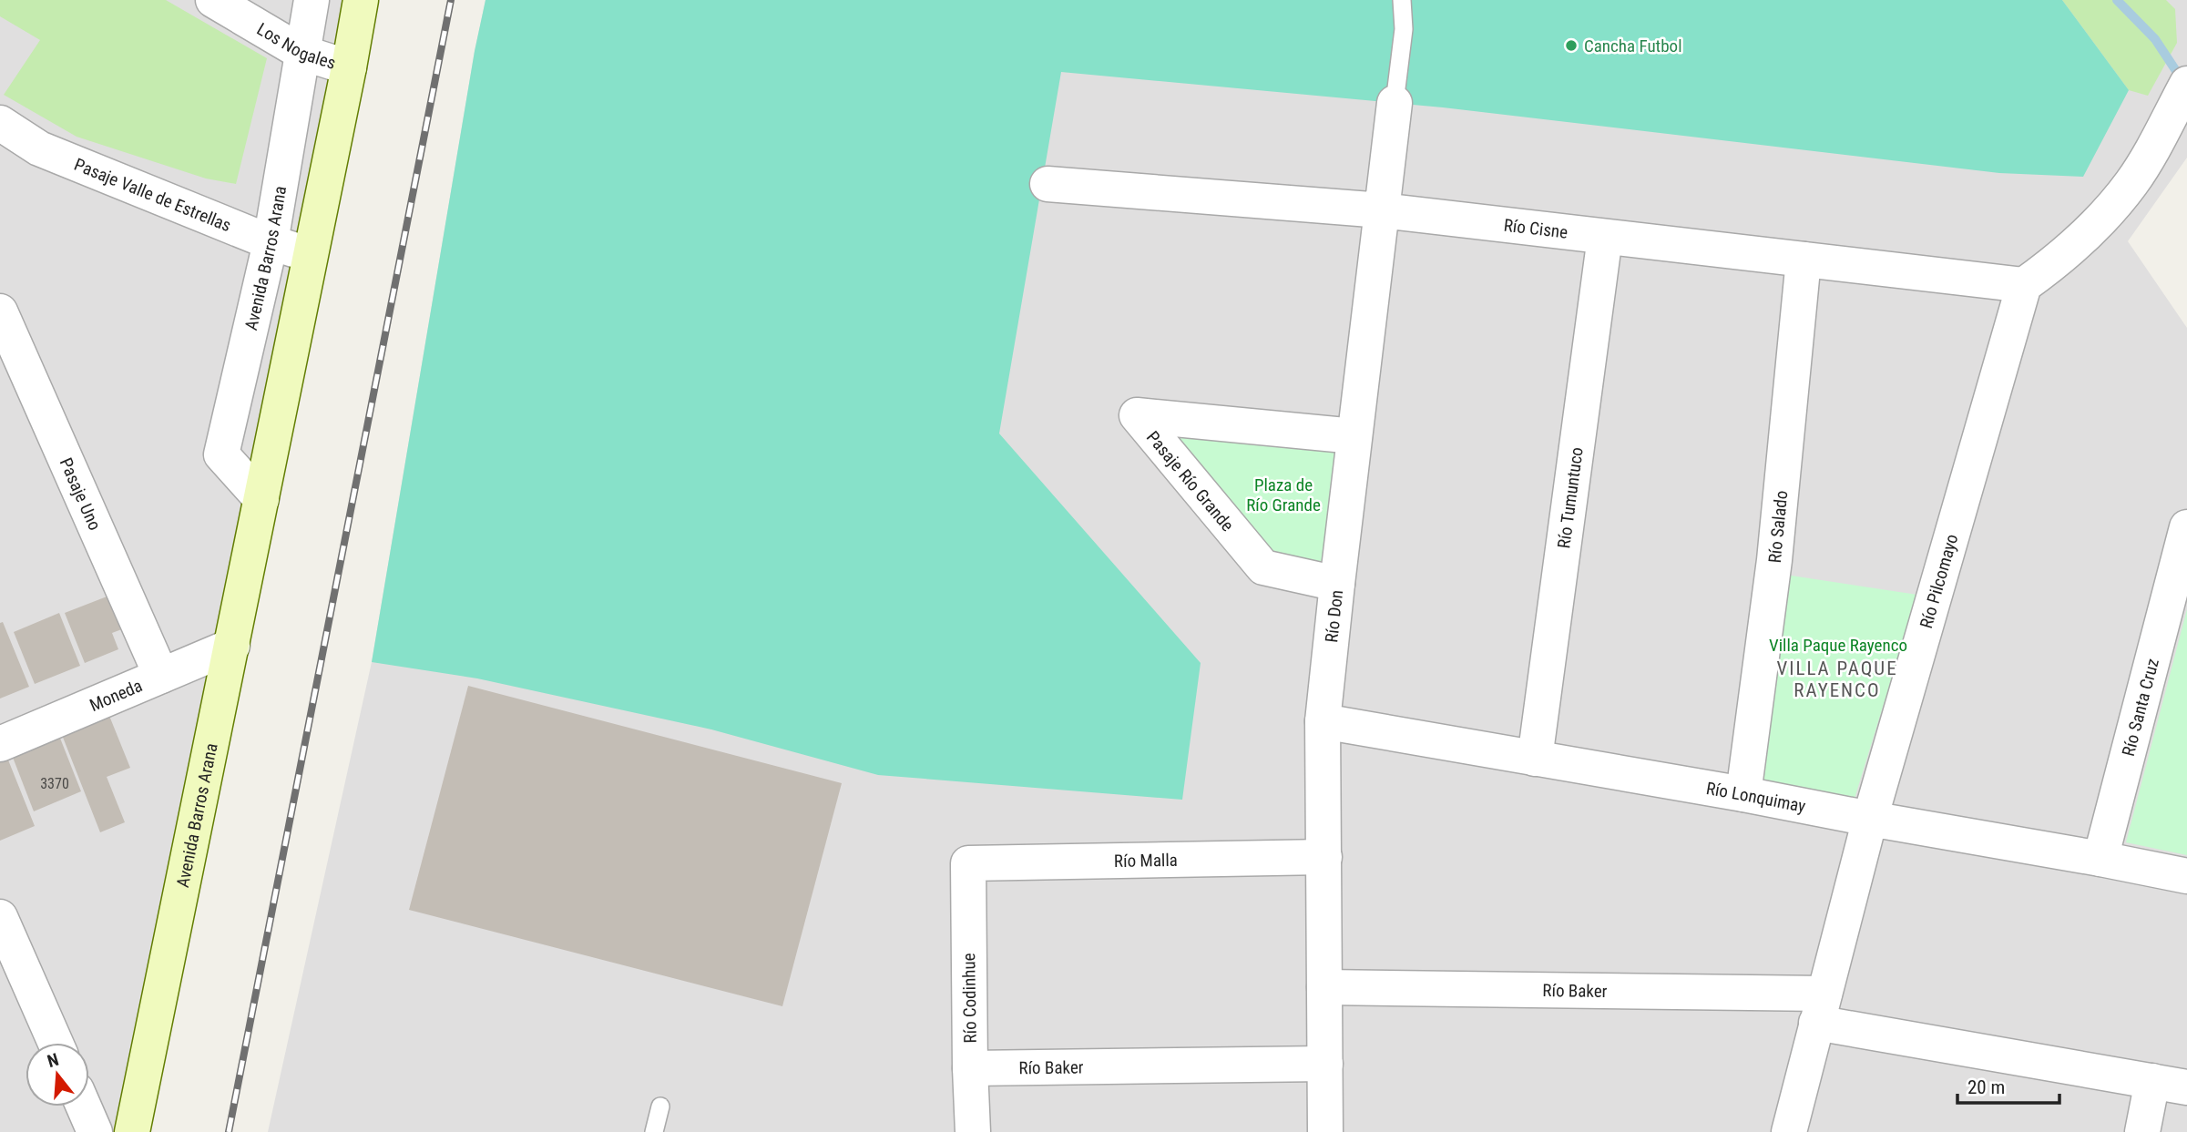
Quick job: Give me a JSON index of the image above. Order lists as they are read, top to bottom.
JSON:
{
  "streets": {
    "main road": ["Avenida Barros Arana"],
    "street": [
      "Los Nogales",
      "Pasaje Valle de Estrellas",
      "Río Cisne",
      "Pasaje Río Grande",
      "Pasaje Uno",
      "Río Tumuntuco",
      "Río Salado",
      "Río Pilcomayo",
      "Río Don",
      "Moneda",
      "Río Santa Cruz",
      "Río Lonquimay",
      "Río Malla",
      "Río Baker",
      "Río Codinhue"
    ]
  },
  "crossings": [
    ["Los Nogales", "Avenida Barros Arana"],
    ["Pasaje Valle de Estrellas", "Avenida Barros Arana"],
    ["Río Cisne", "Río Tumuntuco"],
    ["Río Cisne", "Río Salado"],
    ["Río Cisne", "Río Pilcomayo"],
    ["Río Cisne", "Río Don"],
    ["Avenida Barros Arana", "Moneda"],
    ["Pasaje Río Grande", "Río Don"],
    ["Pasaje Uno", "Moneda"],
    ["Río Tumuntuco", "Río Lonquimay"],
    ["Río Salado", "Río Lonquimay"],
    ["Río Pilcomayo", "Río Lonquimay"],
    ["Río Pilcomayo", "Río Baker"],
    ["Río Don", "Río Lonquimay"],
    ["Río Don", "Río Malla"],
    ["Río Don", "Río Baker"],
    ["Río Santa Cruz", "Río Lonquimay"],
    ["Río Malla", "Río Codinhue"],
    ["Río Baker", "Río Codinhue"]
  ],
  "districts": ["VILLA PAQUE RAYENCO"],
  "parks": ["Plaza de Río Grande", "Villa Paque Rayenco"],
  "places": ["Cancha Futbol"],
  "house_numbers": ["3370"],
  "scale_bar": "20 m",
  "north": "top"
}
